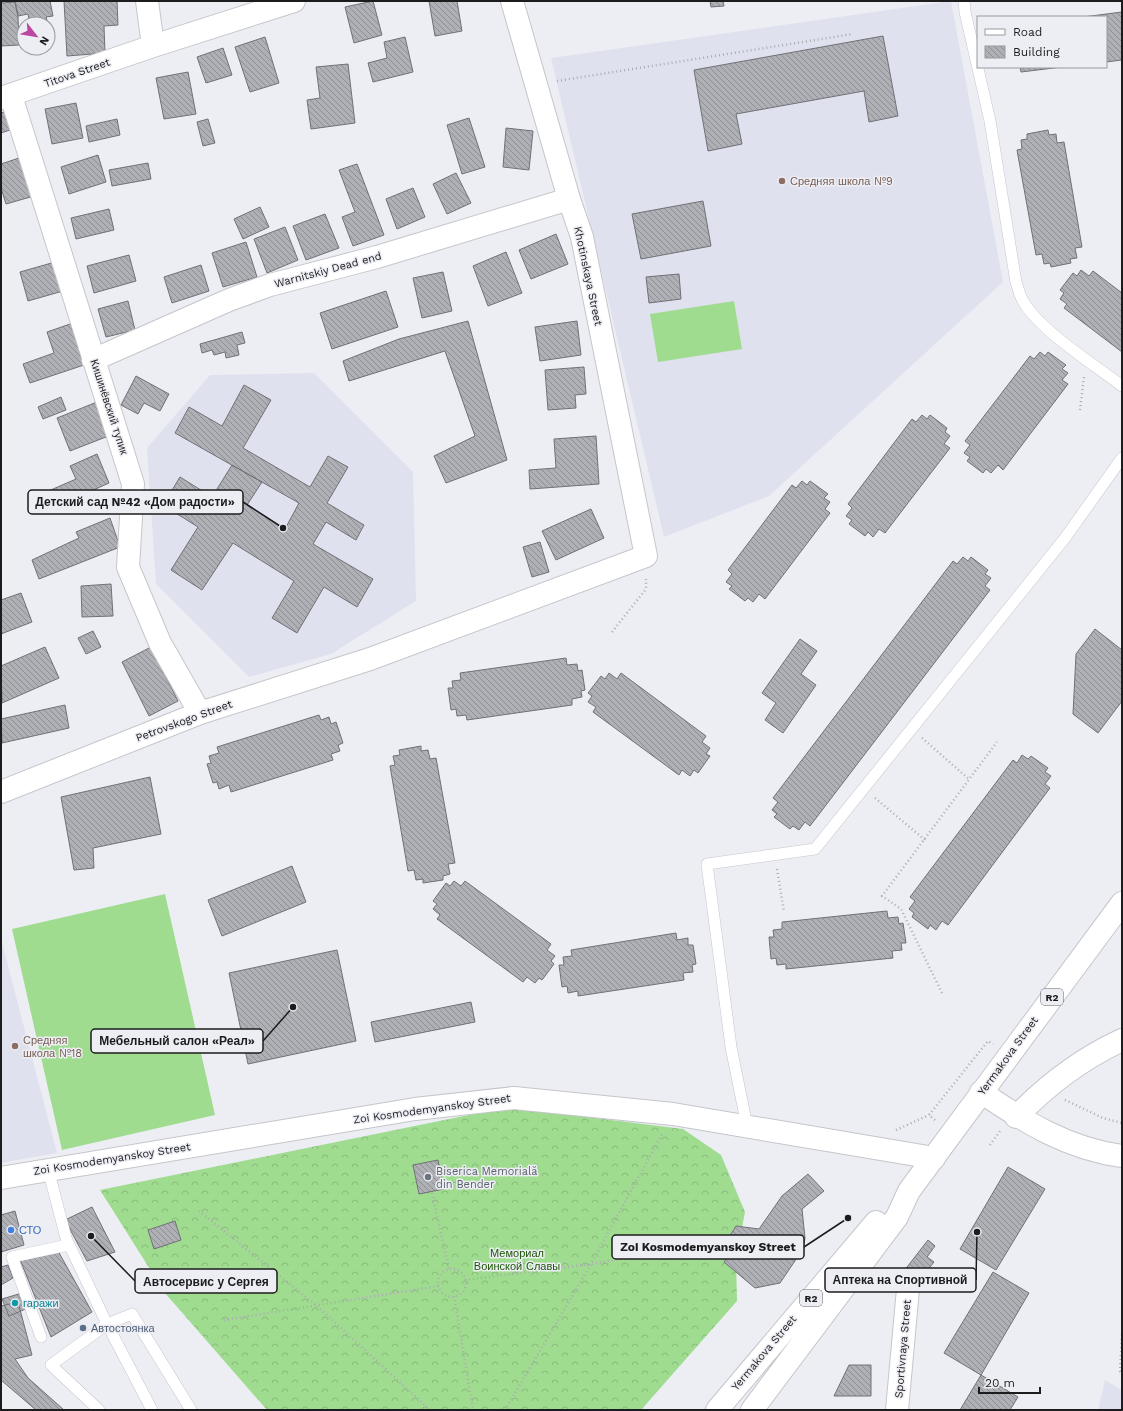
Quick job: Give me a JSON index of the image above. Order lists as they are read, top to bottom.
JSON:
{
  "streets": {
    "street": [
      "Titova Street",
      "Warnitskiy Dead end",
      "Khotinskaya Street",
      "Кишинёвский тупик",
      "Petrovskogo Street",
      "R2",
      "Yermakova Street",
      "Zoi Kosmodemyanskoy Street",
      "Sportivnaya Street"
    ]
  },
  "crossings": [
    ["Titova Street", "Кишинёвский тупик"],
    ["Warnitskiy Dead end", "Khotinskaya Street"],
    ["Warnitskiy Dead end", "Кишинёвский тупик"],
    ["Khotinskaya Street", "Petrovskogo Street"],
    ["Кишинёвский тупик", "Petrovskogo Street"],
    ["Yermakova Street", "Zoi Kosmodemyanskoy Street"]
  ],
  "parks": ["Мемориал Воинской Славы"],
  "places": [
    "Средняя школа №9",
    "Детский сад №42 «Дом радости»",
    "Мебельный салон «Реал»",
    "Средняя школа №18",
    "Biserica Memorială din Bender",
    "Zoi Kosmodemyanskoy Street",
    "СТО",
    "Аптека на Спортивной",
    "Автосервис у Сергея",
    "гаражи",
    "Автостоянка"
  ],
  "legend": ["Road", "Building"],
  "scale_bar": "20 m",
  "north": "bottom right"
}
